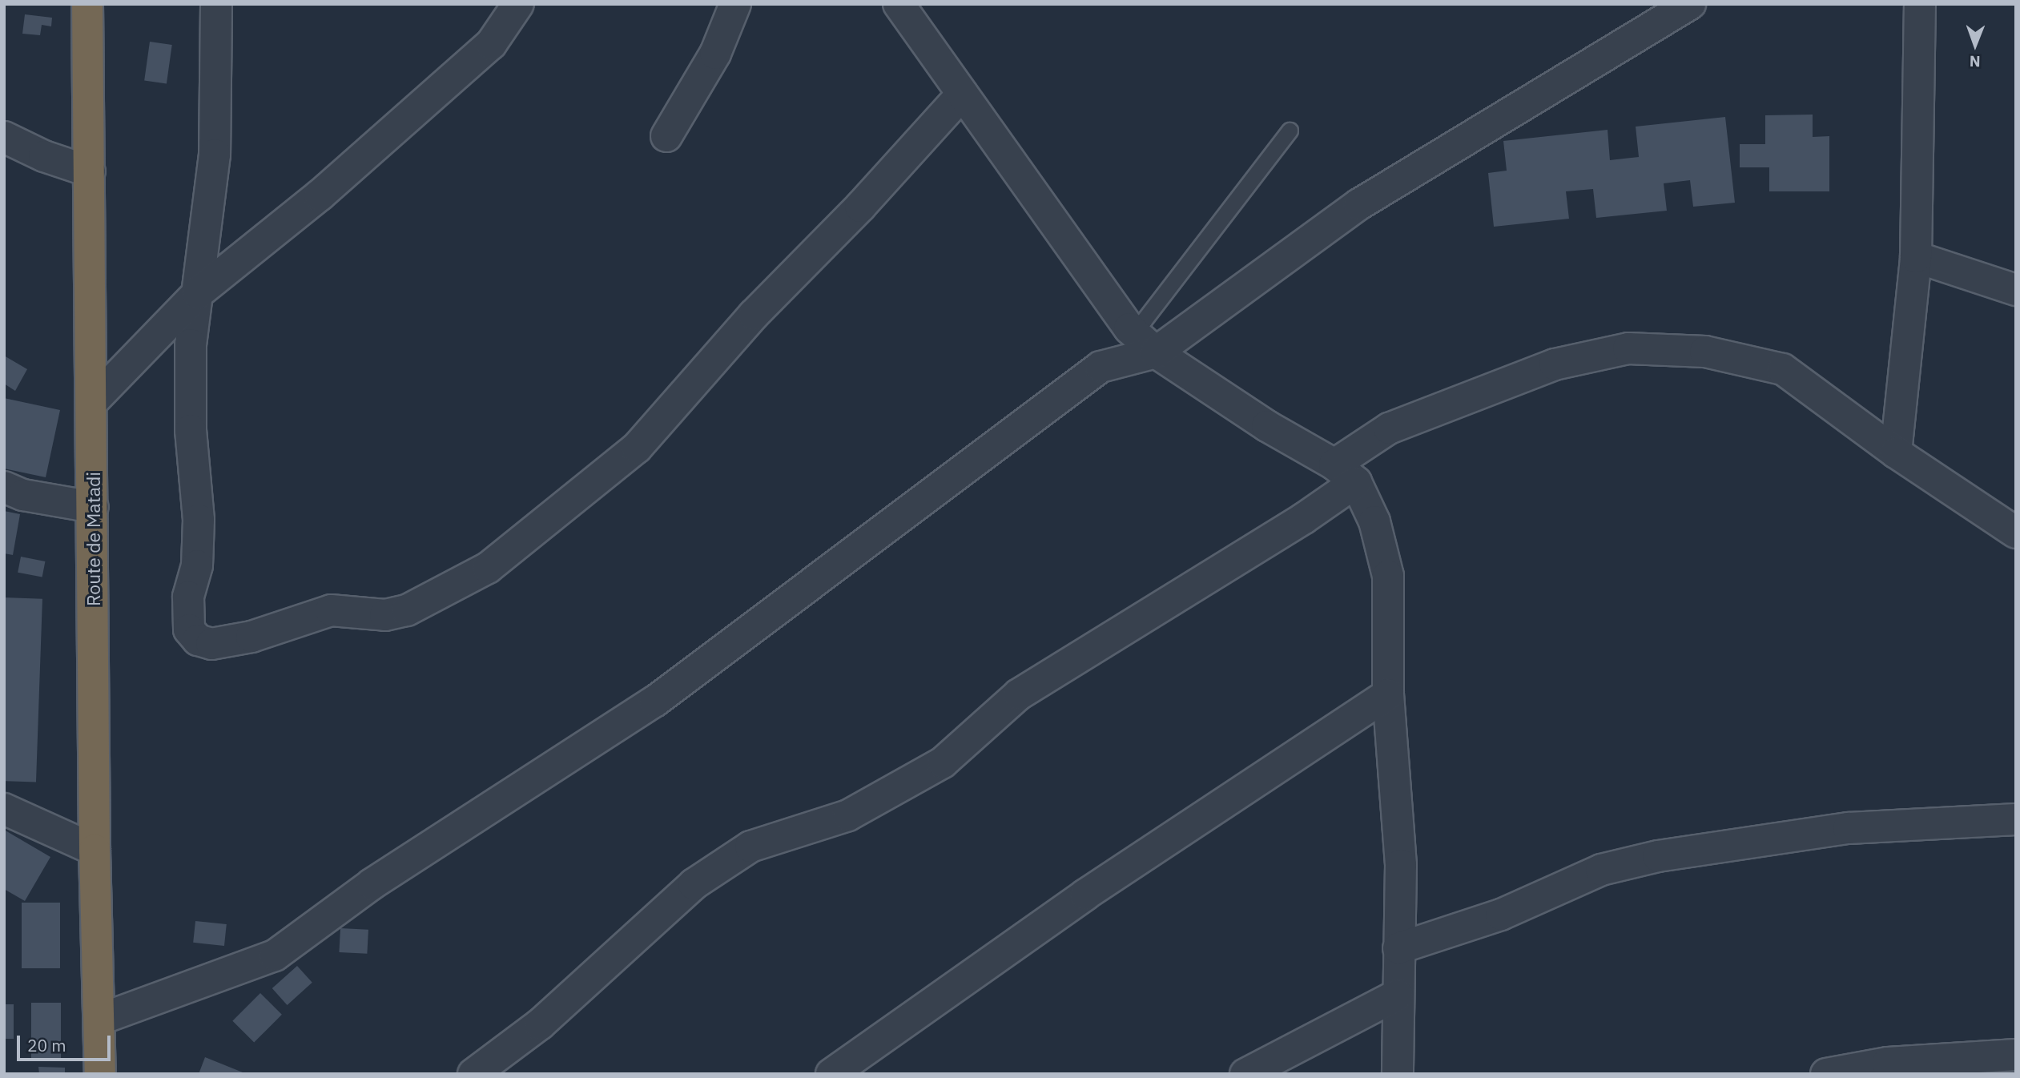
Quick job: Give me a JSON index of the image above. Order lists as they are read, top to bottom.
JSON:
{
  "streets": {
    "highway": ["Route de Matadi"]
  },
  "scale_bar": "20 m",
  "north": "bottom"
}
